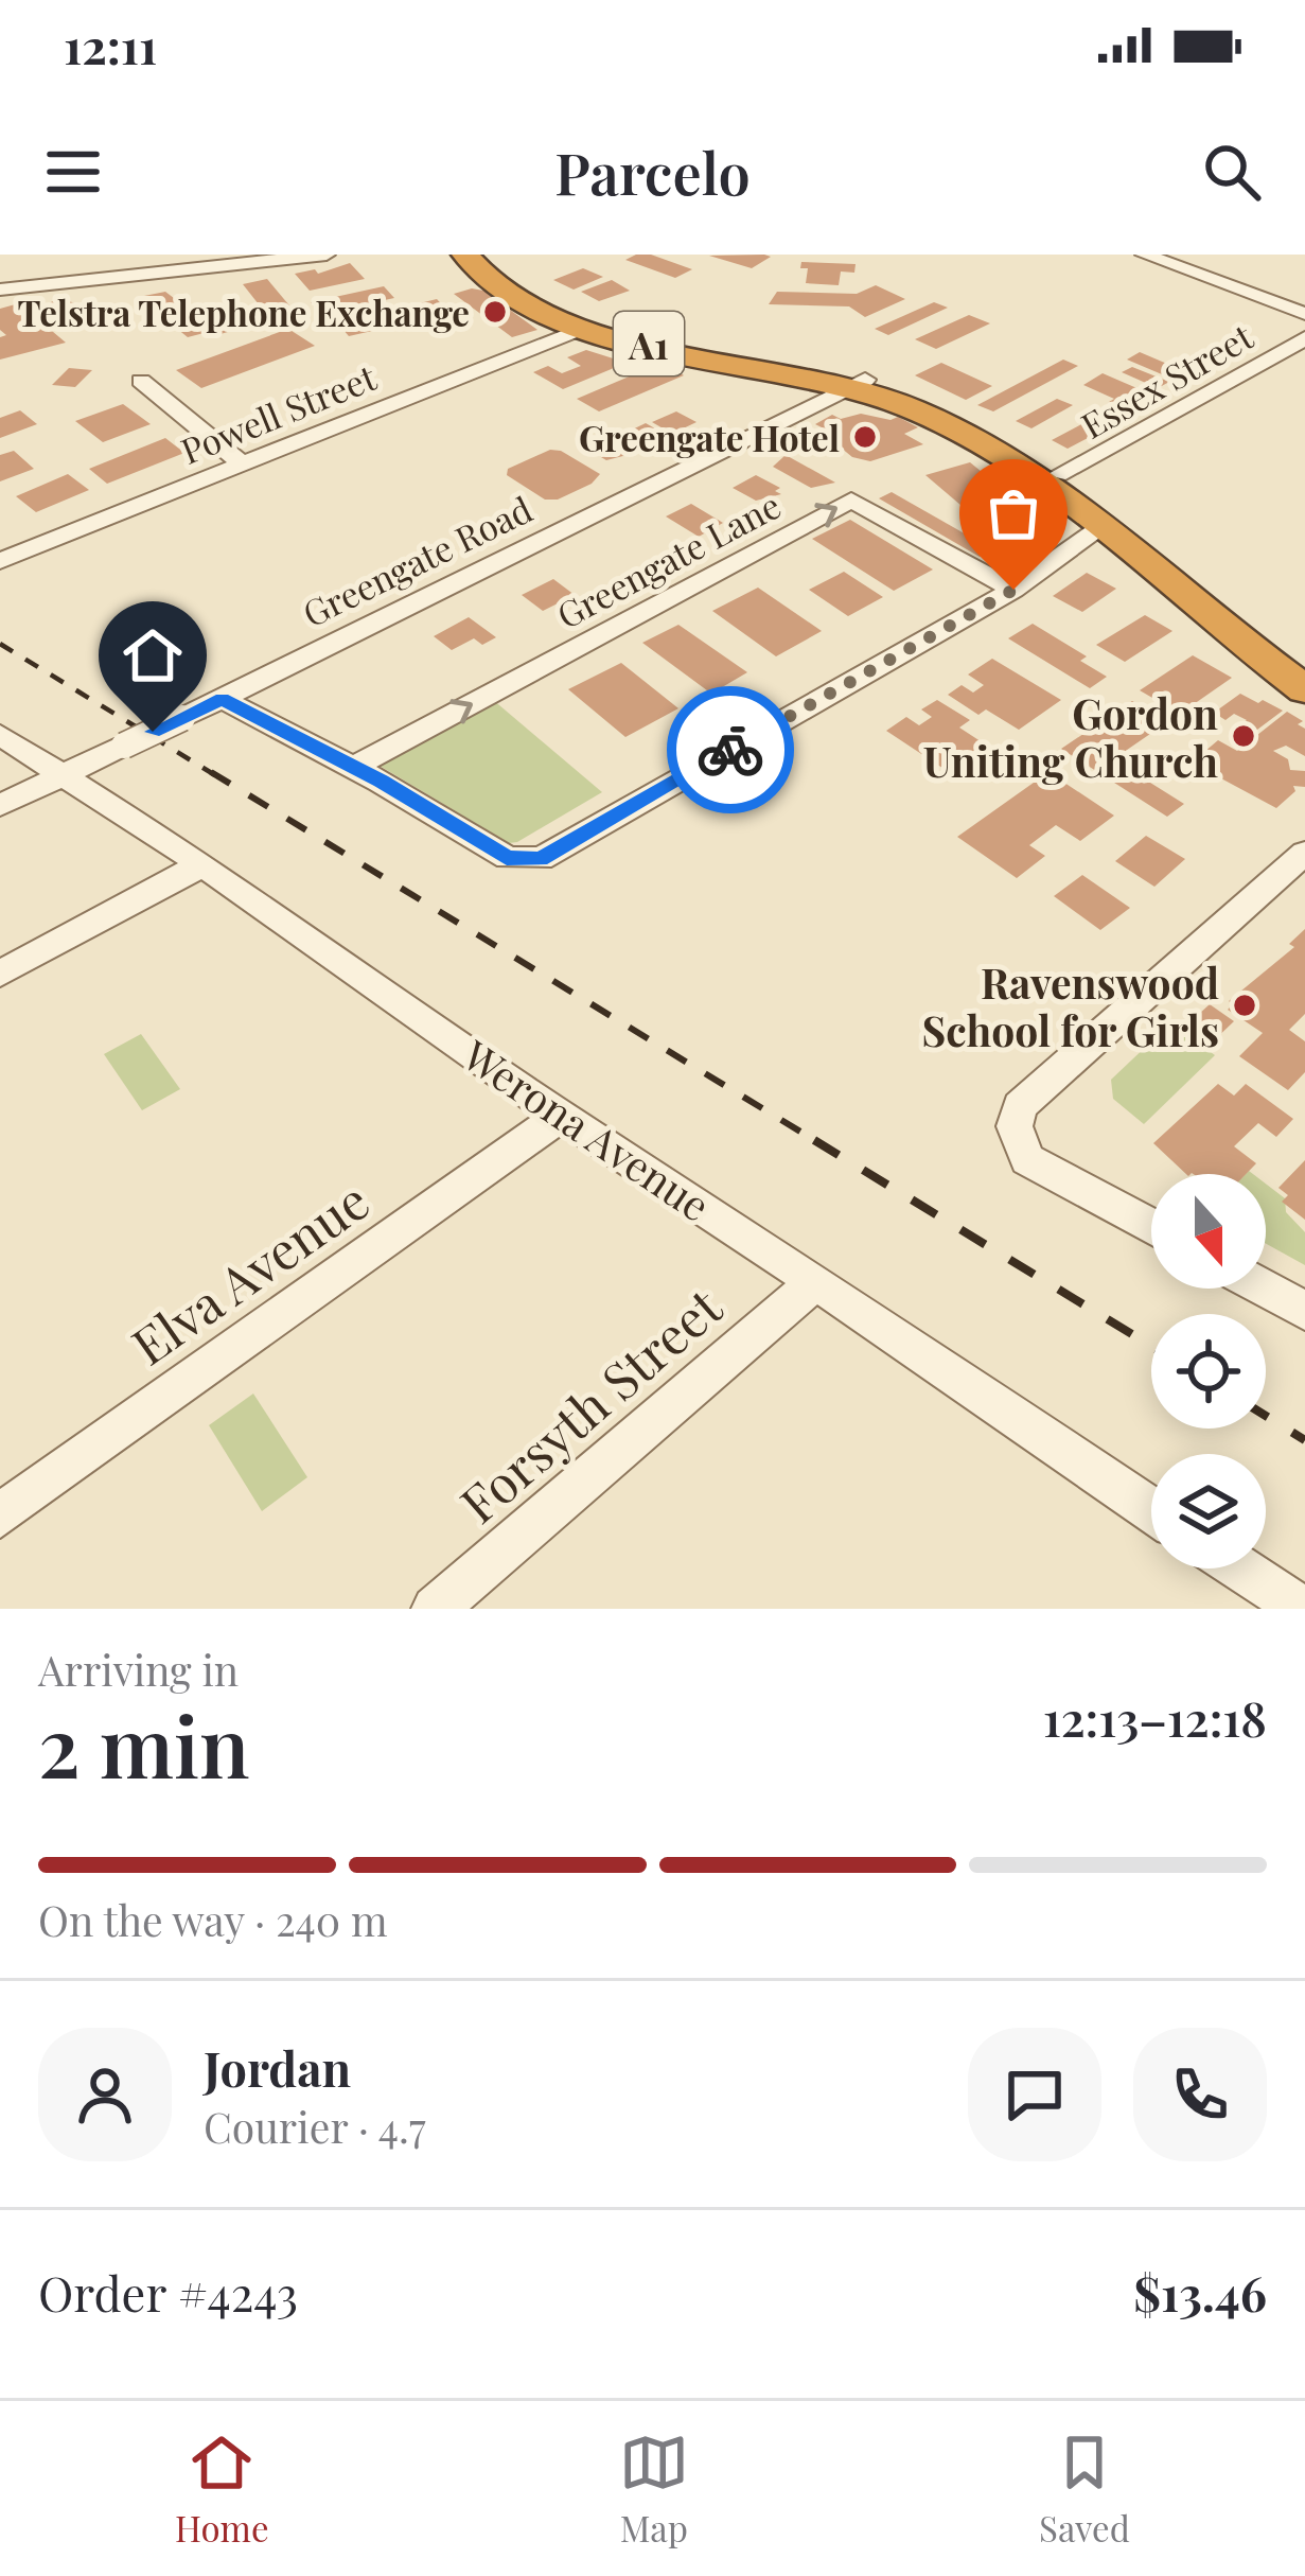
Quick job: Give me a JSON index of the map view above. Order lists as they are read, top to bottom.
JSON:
{
  "streets": {
    "highway": ["A1"],
    "street": [
      "Essex Street",
      "Powell Street",
      "Greengate Lane",
      "Greengate Road",
      "Werona Avenue",
      "Elva Avenue",
      "Forsyth Street"
    ]
  },
  "crossings": [
    ["A1", "Essex Street"],
    ["A1", "Powell Street"],
    ["A1", "Greengate Road"],
    ["Greengate Road", "Werona Avenue"],
    ["Werona Avenue", "Elva Avenue"],
    ["Werona Avenue", "Forsyth Street"]
  ],
  "places": [
    "Telstra Telephone Exchange",
    "Greengate Hotel",
    "Gordon Uniting Church",
    "Ravenswood School for Girls"
  ],
  "north": "bottom",
  "page": {
    "status": "12:11",
    "header": "Parcelo",
    "heading": ["2 min", "Arriving in", "12:13–12:18"],
    "panel": [
      "Jordan",
      "Courier · 4.7",
      "Order #4243",
      "$13.46"
    ],
    "bar": "On the way · 240 m",
    "tabs": ["Home", "Map", "Saved"]
  }
}
